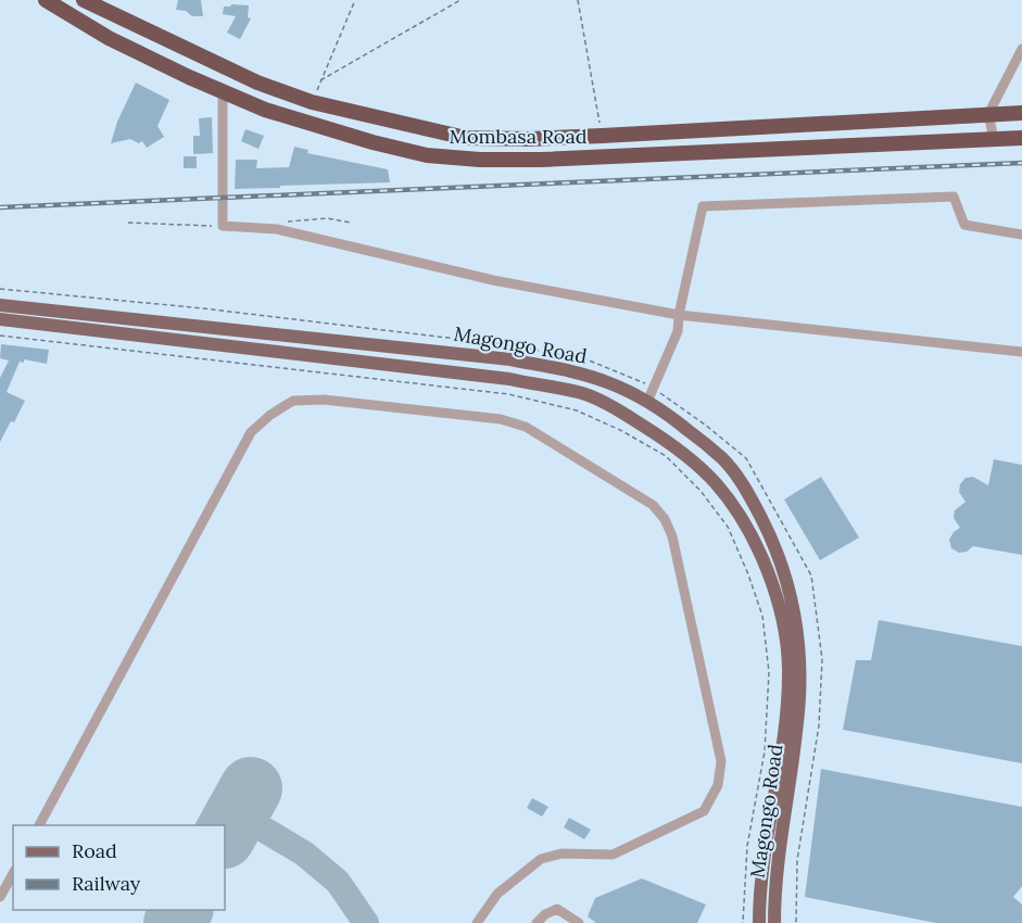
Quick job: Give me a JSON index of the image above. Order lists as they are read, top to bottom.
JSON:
{
  "streets": {
    "highway": ["Mombasa Road"],
    "main road": ["Magongo Road"]
  },
  "legend": ["Road", "Railway"]
}
